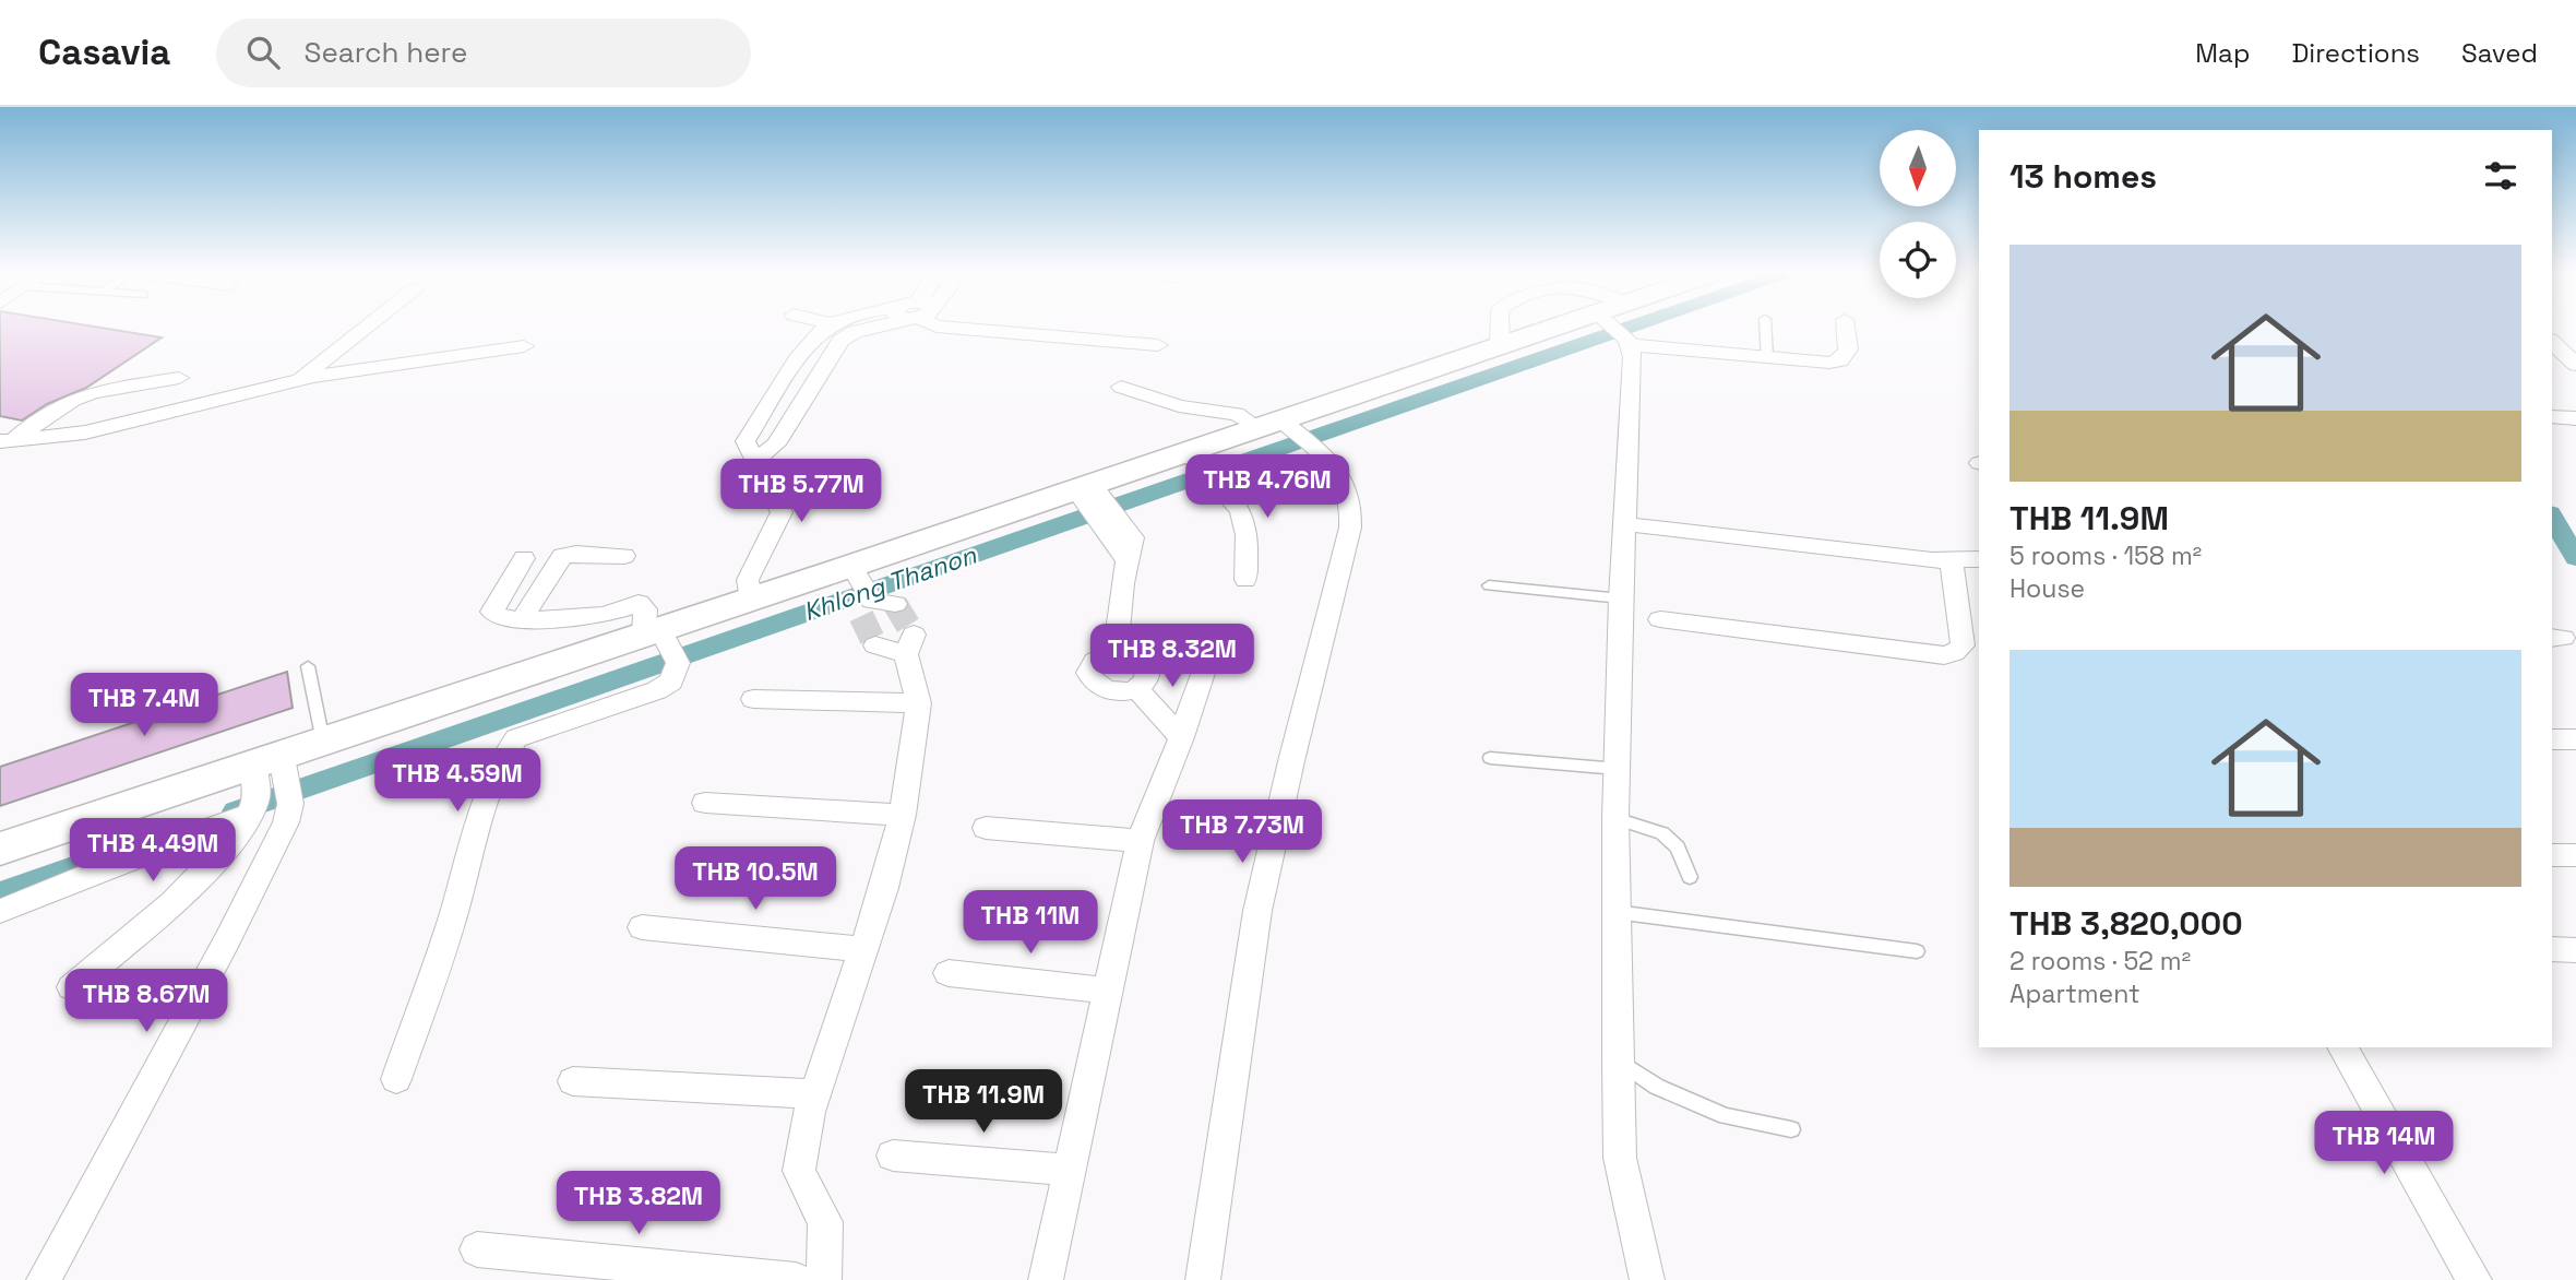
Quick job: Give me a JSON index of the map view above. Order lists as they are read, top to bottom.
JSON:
{
  "water": ["Khlong Thanon"],
  "north": "bottom",
  "page": {
    "header": "Casavia",
    "search": "Search here",
    "nav": ["Map", "Directions", "Saved"],
    "heading": "13 homes",
    "list": [
      {
        "name": "THB 11.9M",
        "note": "5 rooms · 158 m² · House"
      },
      {
        "name": "THB 3,820,000",
        "note": "2 rooms · 52 m² · Apartment"
      }
    ],
    "price": [
      "THB 4.76M",
      "THB 5.77M",
      "THB 8.32M",
      "THB 7.4M",
      "THB 4.59M",
      "THB 7.73M",
      "THB 4.49M",
      "THB 10.5M",
      "THB 11M",
      "THB 8.67M",
      "THB 11.9M",
      "THB 14M",
      "THB 3.82M"
    ]
  }
}
